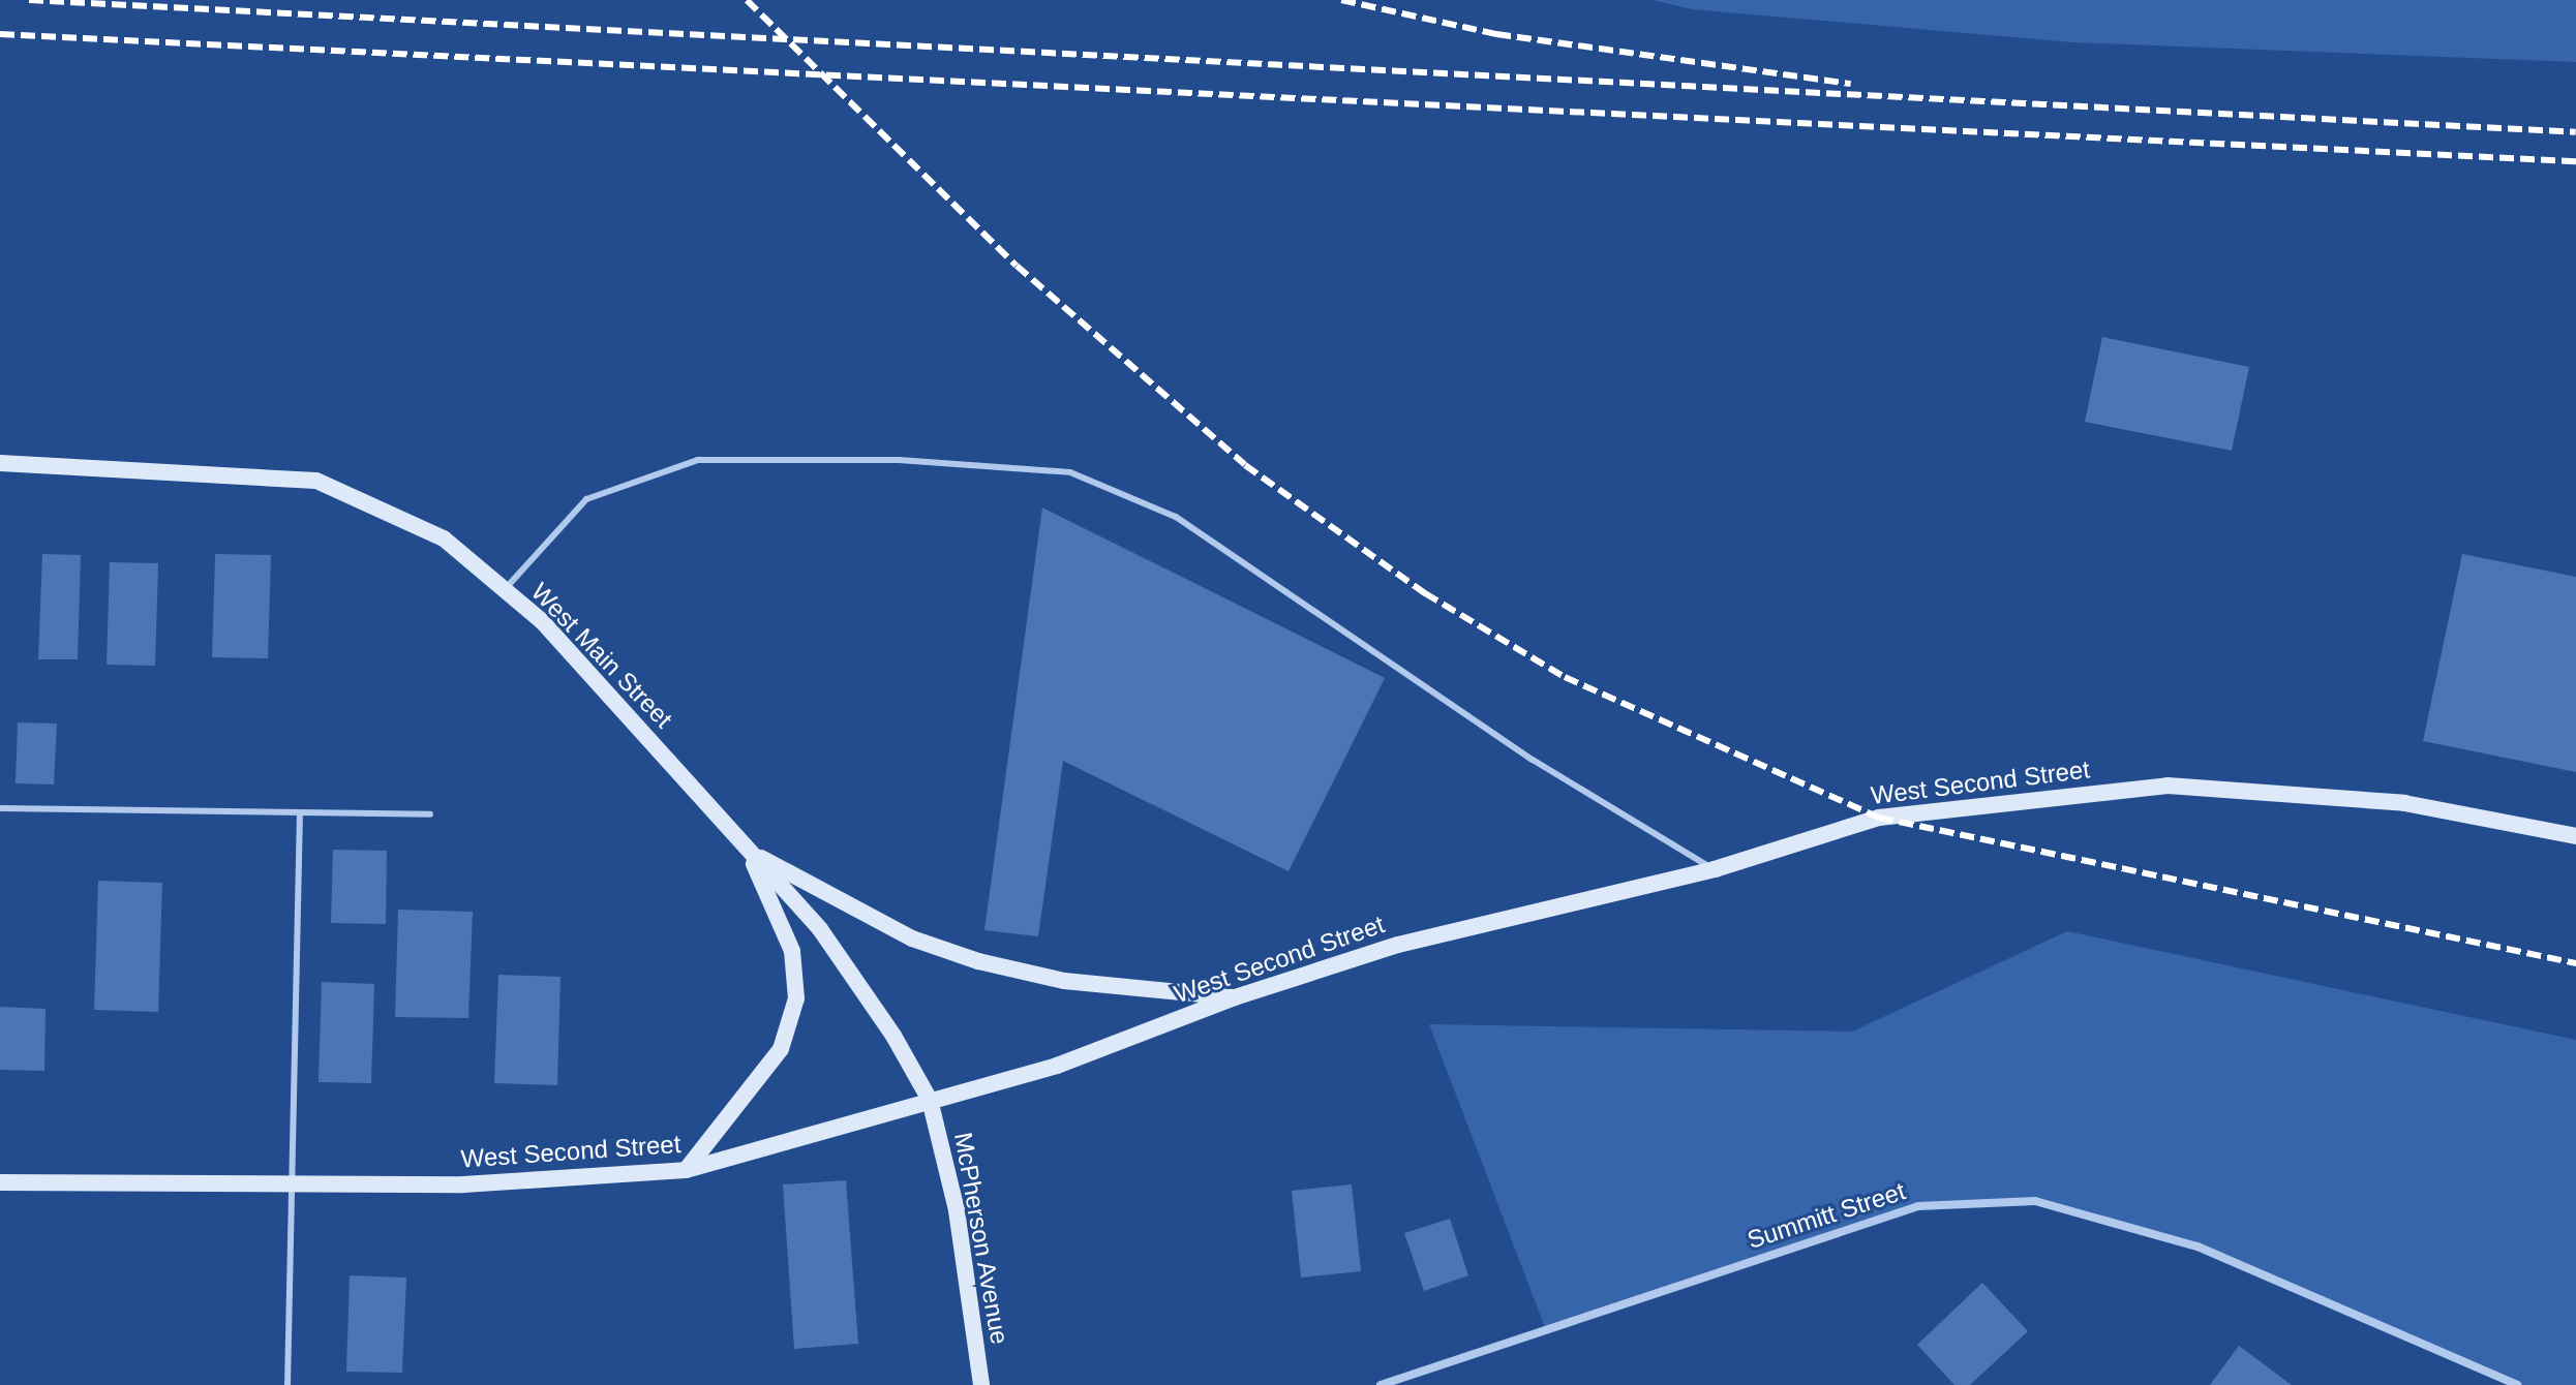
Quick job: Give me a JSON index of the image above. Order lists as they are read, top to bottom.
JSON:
{
  "streets": {
    "main road": ["West Main Street", "West Second Street", "McPherson Avenue"],
    "street": ["Summitt Street"]
  },
  "crossings": [
    ["West Main Street", "West Second Street"],
    ["West Main Street", "McPherson Avenue"],
    ["West Second Street", "McPherson Avenue"]
  ]
}
